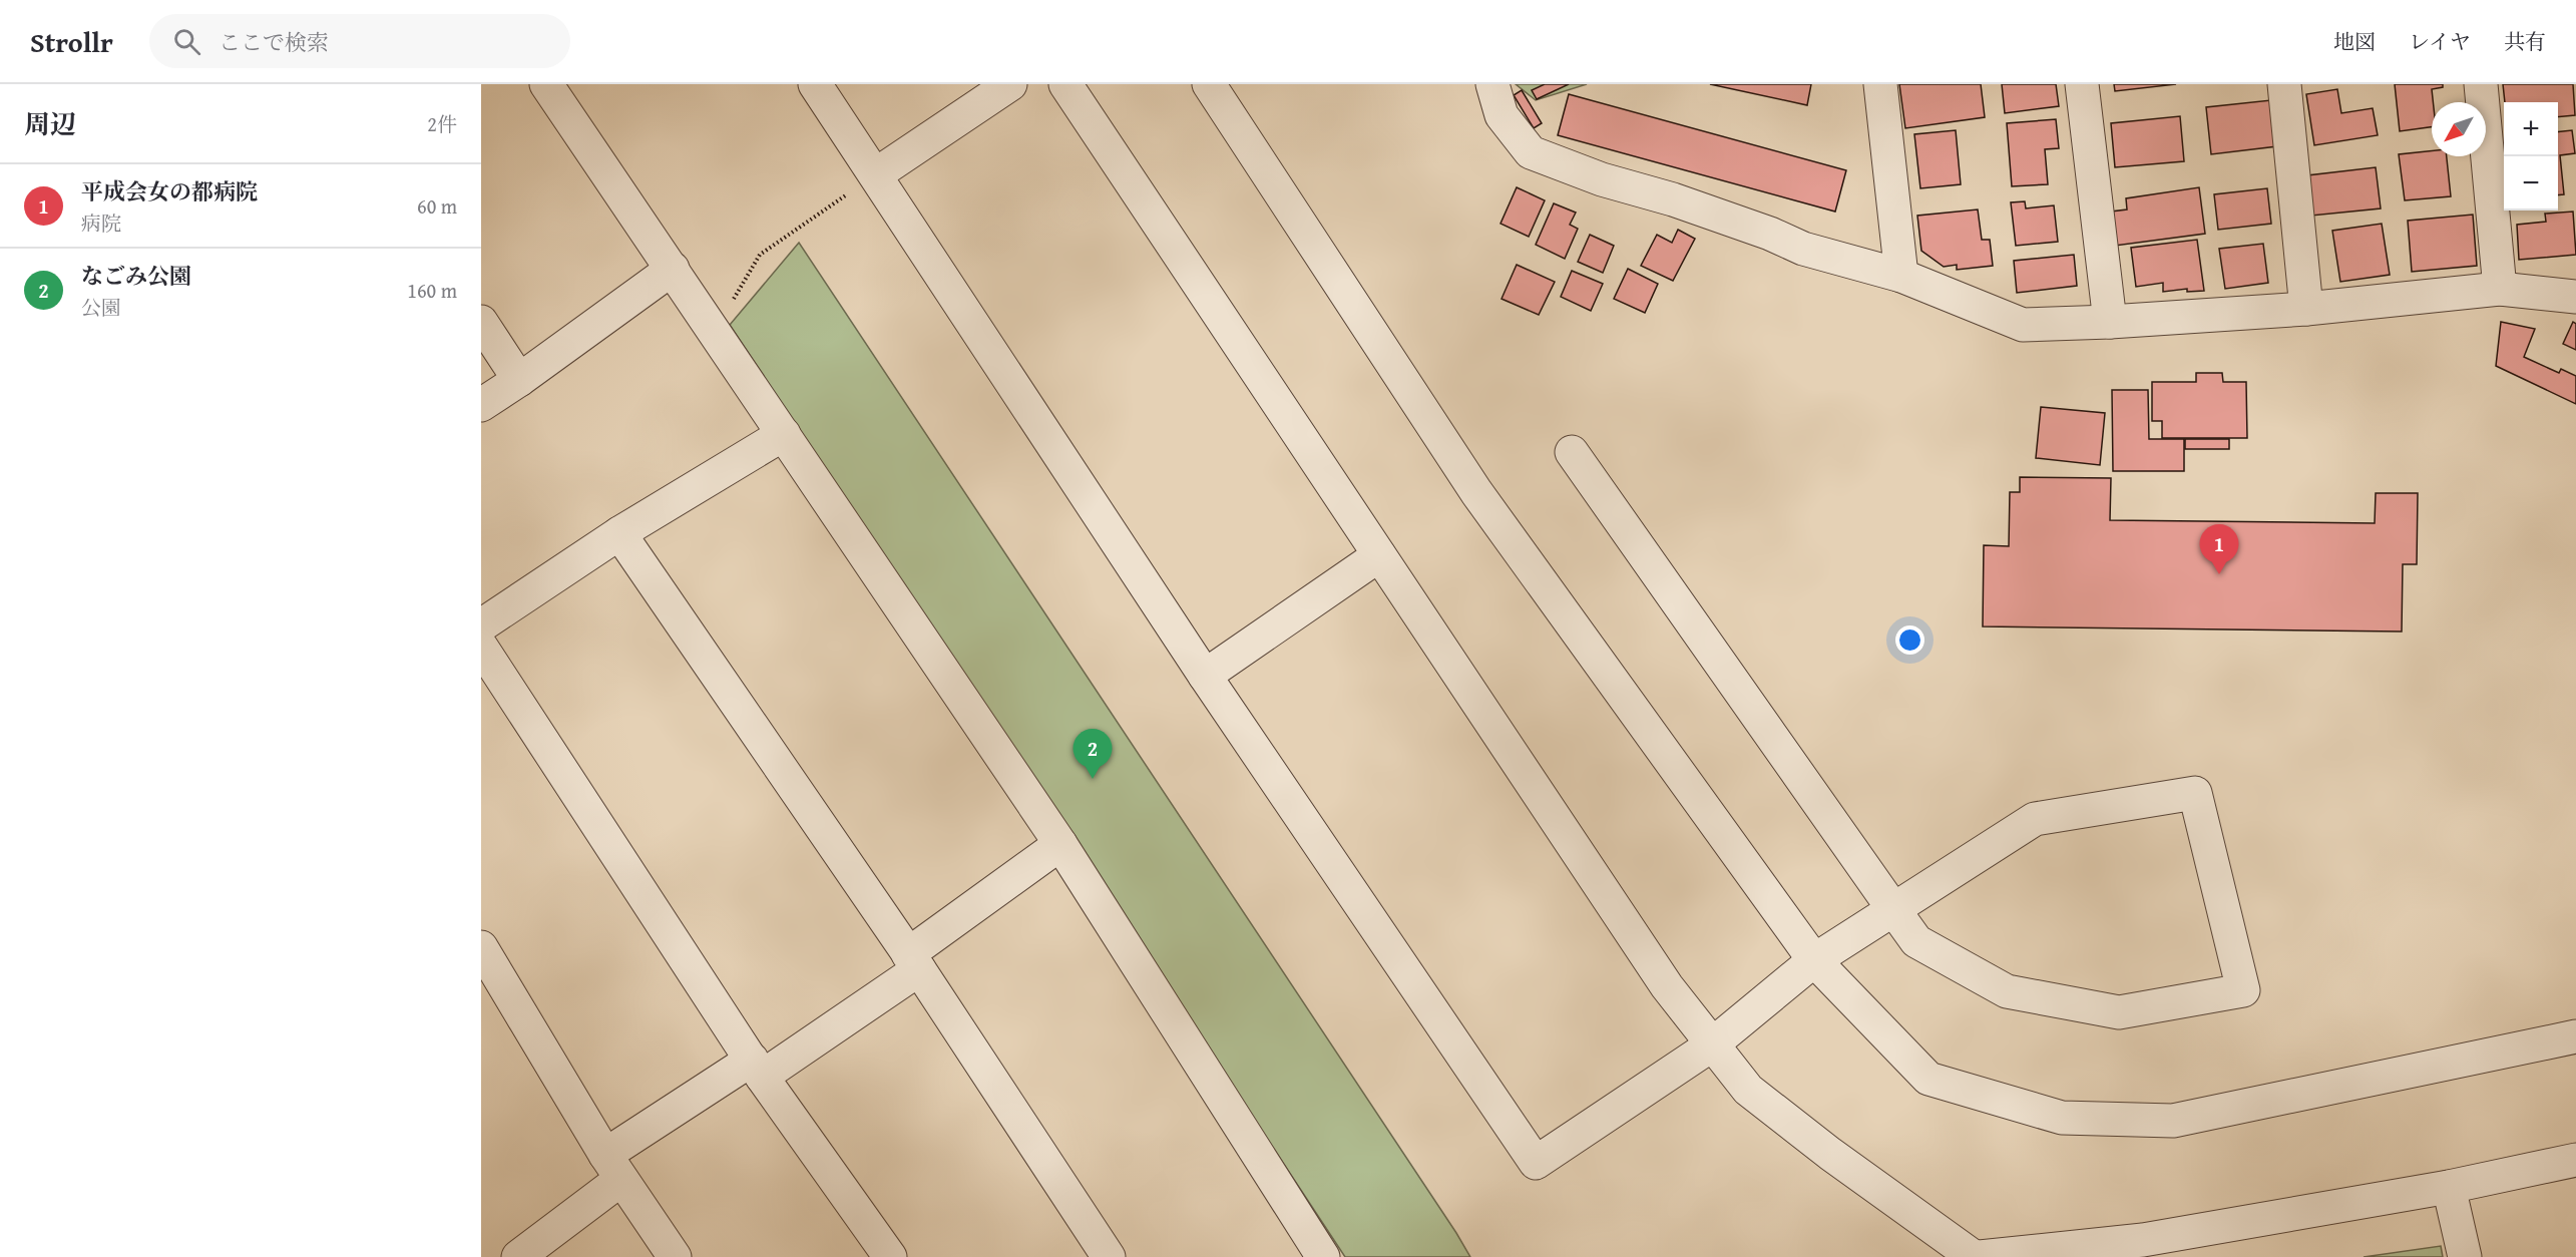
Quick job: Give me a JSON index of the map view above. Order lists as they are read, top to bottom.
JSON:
{
  "north": "bottom left",
  "page": {
    "header": "Strollr",
    "search": "ここで検索",
    "nav": ["地図", "レイヤ", "共有"],
    "heading": ["周辺", "2件"],
    "map_buttons": ["+", "−"],
    "list": [
      {
        "mark": "1",
        "name": "平成会女の都病院",
        "note": "病院",
        "value": "60 m"
      },
      {
        "mark": "2",
        "name": "なごみ公園",
        "note": "公園",
        "value": "160 m"
      }
    ],
    "pins": ["1", "2"]
  }
}
